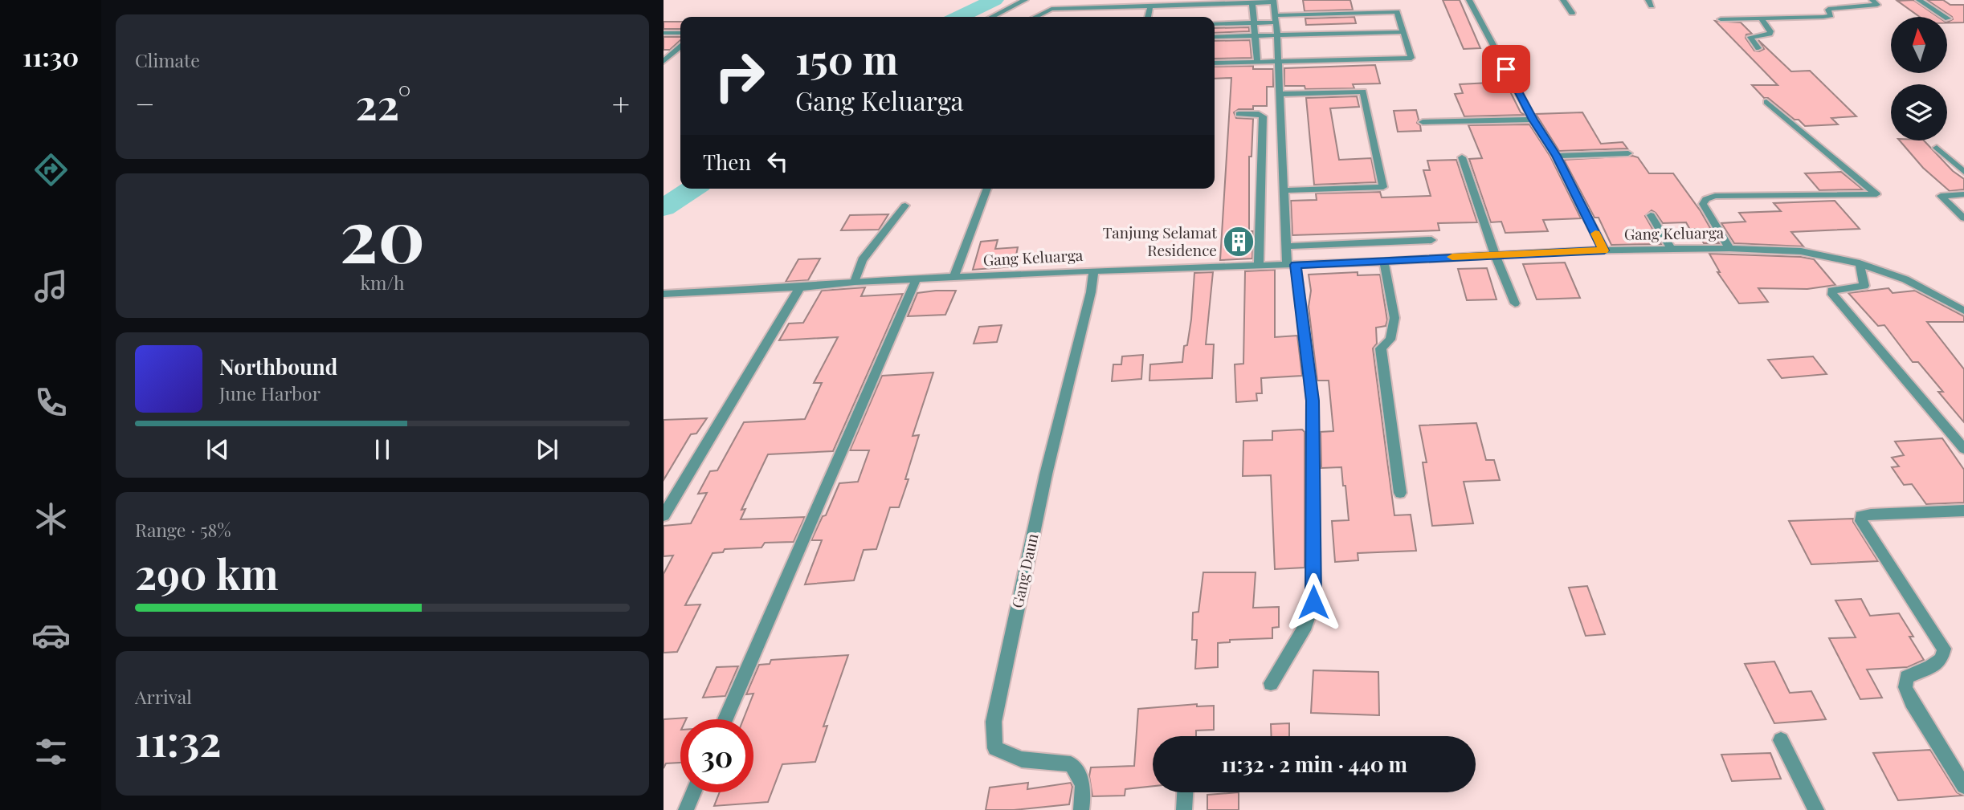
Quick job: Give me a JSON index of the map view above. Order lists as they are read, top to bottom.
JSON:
{
  "streets": {
    "street": ["Gang Keluarga", "Gang Daun"]
  },
  "crossings": [
    ["Gang Keluarga", "Gang Daun"]
  ],
  "places": {
    "building": ["Tanjung Selamat Residence"]
  },
  "north": "top",
  "page": {
    "tabs": "11:30",
    "tile": [
      "Climate",
      ["20", "km/h"],
      ["Range · 58%", "290 km"],
      ["Arrival", "11:32"]
    ],
    "turn": ["150 m", "Gang Keluarga"],
    "heat": ["−", "22°", "+"],
    "then": "Then",
    "song": ["Northbound", "June Harbor"],
    "limit": "30",
    "trip": "11:32 · 2 min · 440 m"
  }
}
